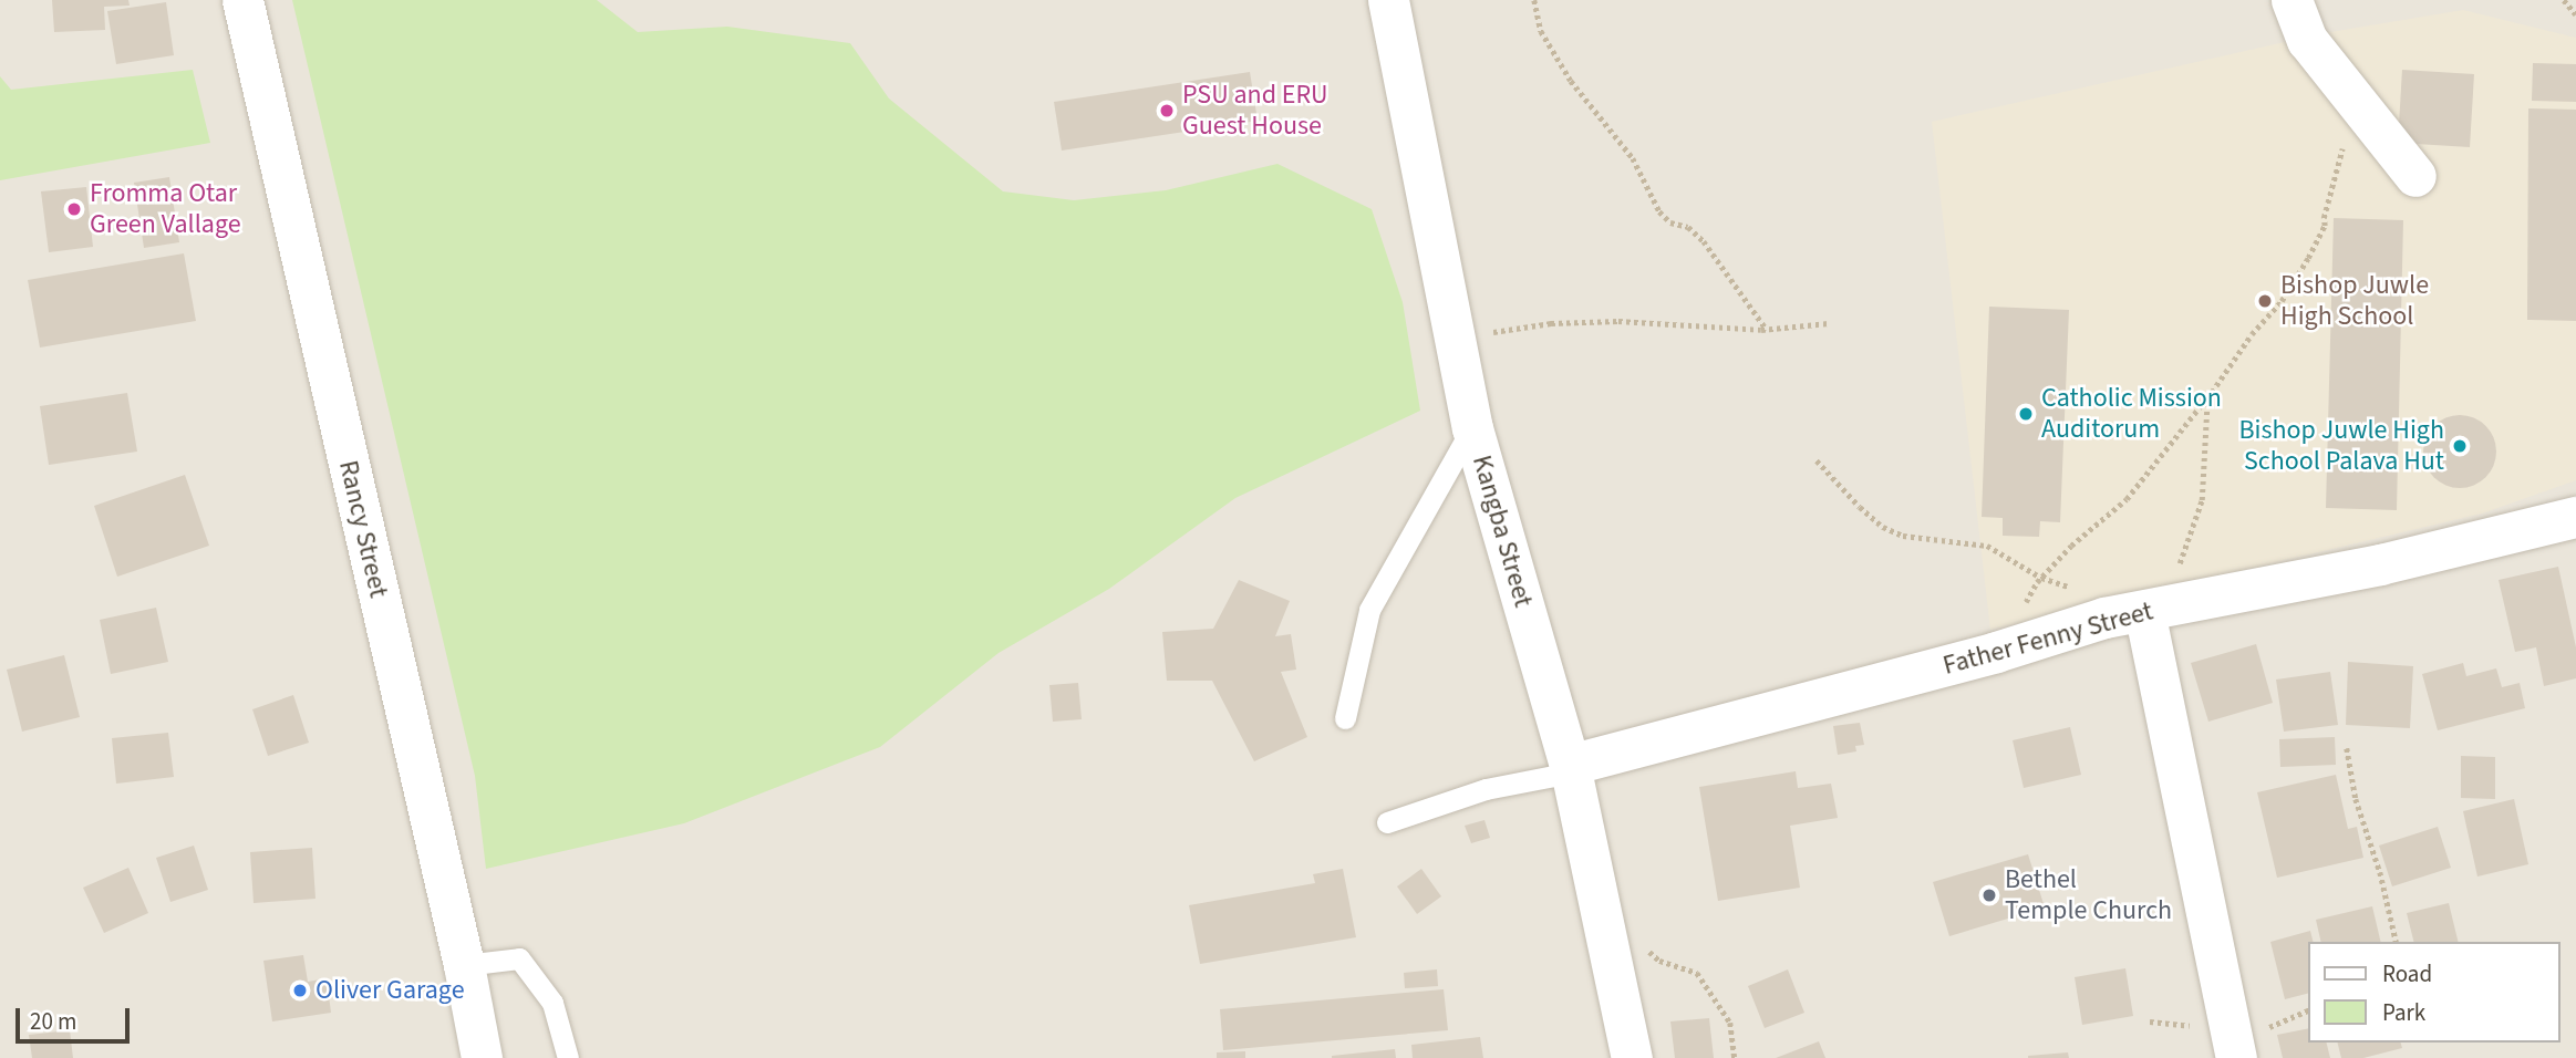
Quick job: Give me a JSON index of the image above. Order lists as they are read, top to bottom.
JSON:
{
  "streets": {
    "street": ["Rancy Street", "Kangba Street", "Father Fenny Street"]
  },
  "crossings": [
    ["Kangba Street", "Father Fenny Street"]
  ],
  "places": [
    "PSU and ERU Guest House",
    "Fromma Otar Green Vallage",
    "Bishop Juwle High School",
    "Catholic Mission Auditorum",
    "Bishop Juwle High School Palava Hut",
    "Bethel Temple Church",
    "Oliver Garage"
  ],
  "legend": ["Road", "Park"],
  "scale_bar": "20 m"
}
